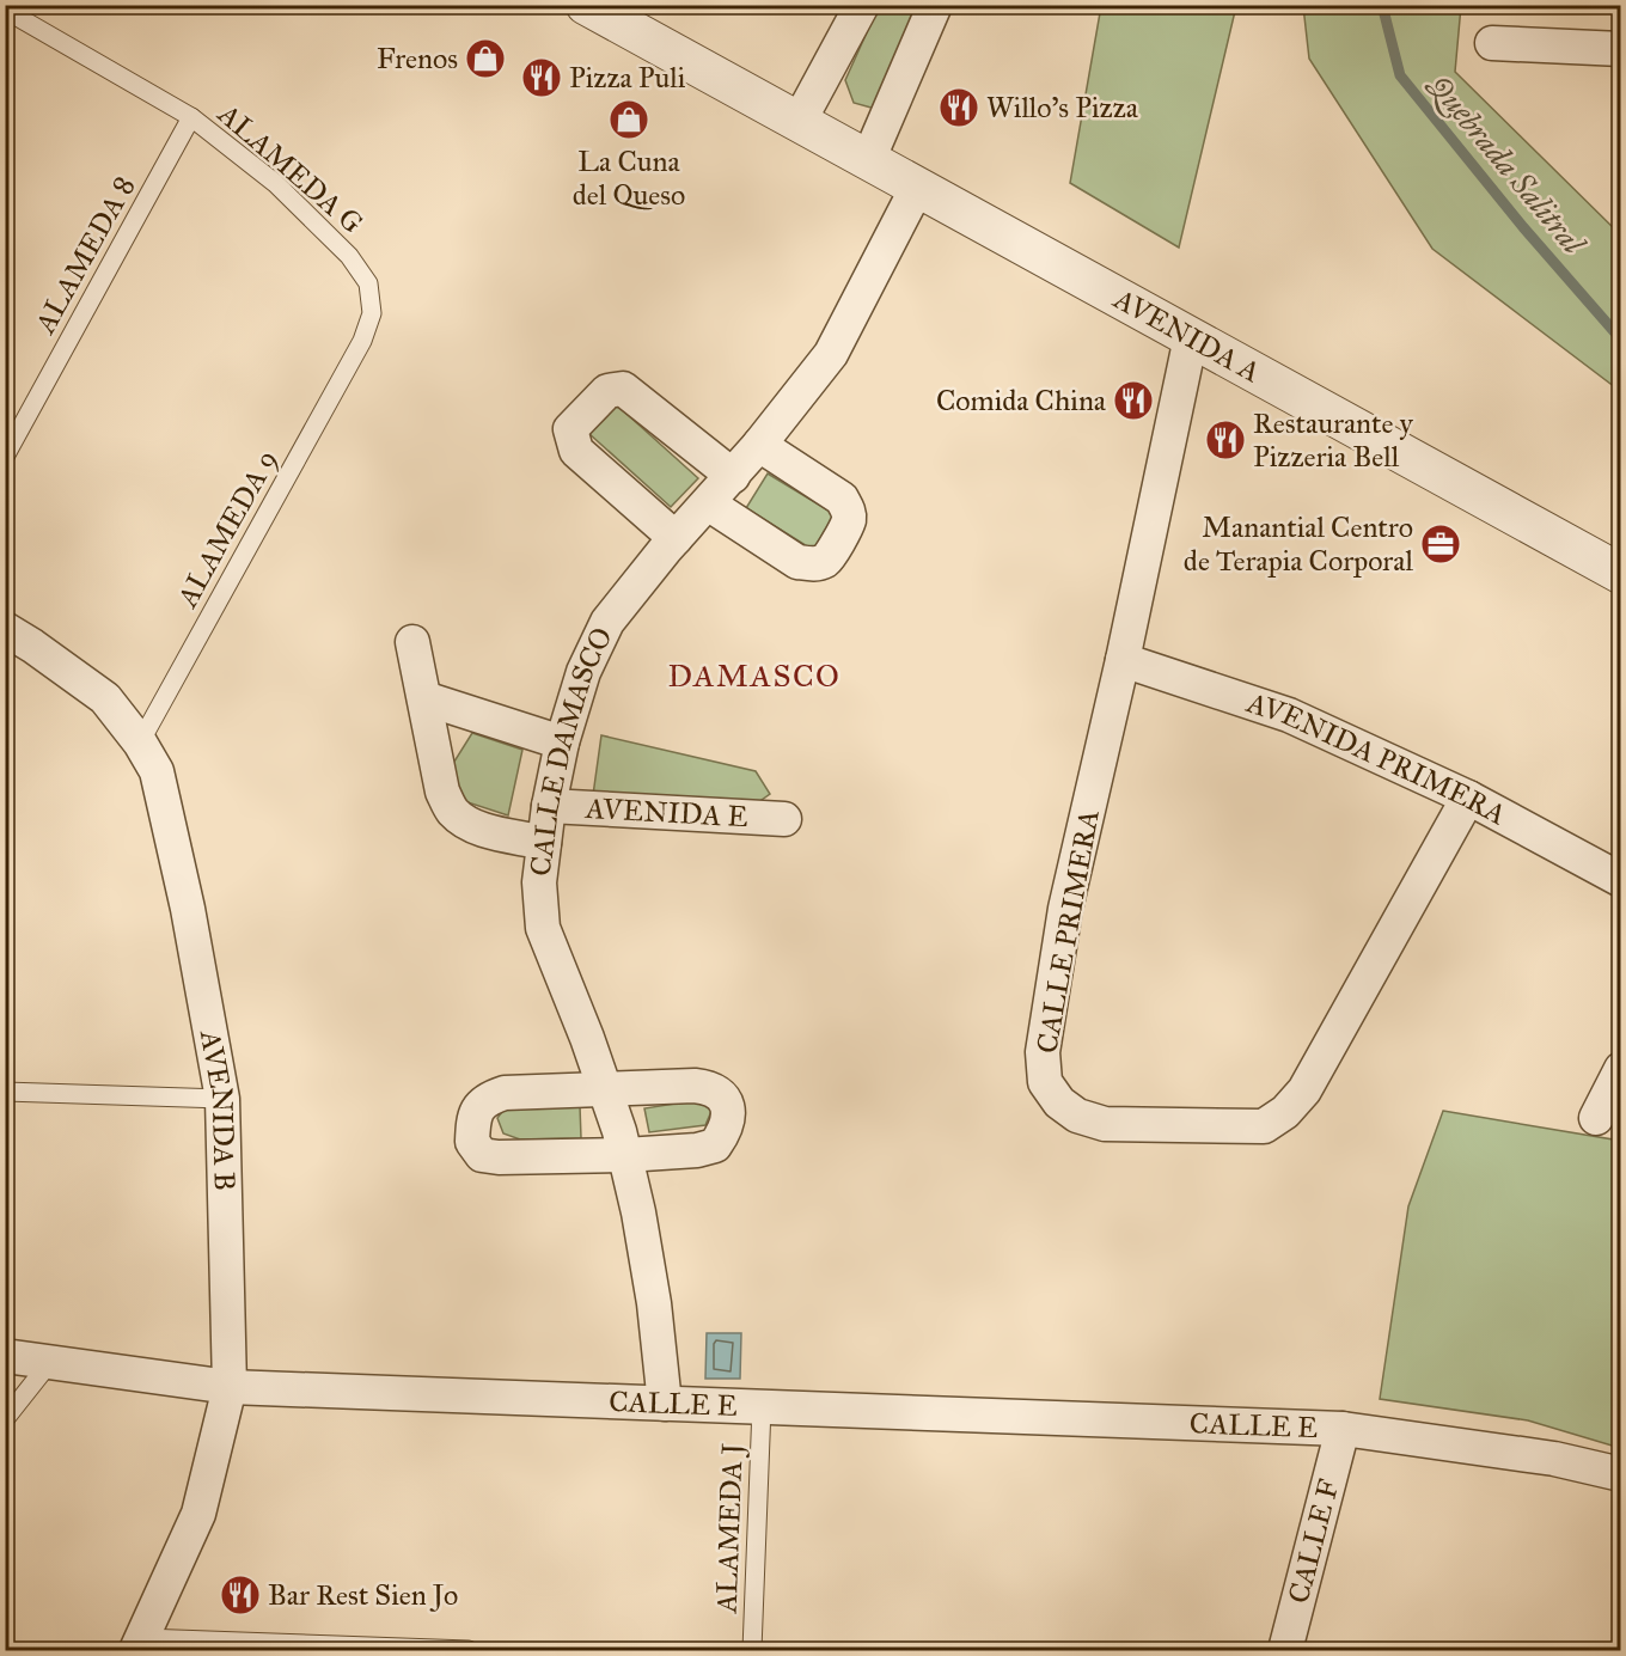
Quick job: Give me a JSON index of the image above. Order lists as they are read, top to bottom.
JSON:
{
  "streets": {
    "street": [
      "AVENIDA A",
      "CALLE DAMASCO",
      "AVENIDA PRIMERA",
      "AVENIDA E",
      "CALLE PRIMERA",
      "AVENIDA B",
      "CALLE E",
      "CALLE F"
    ],
    "lane": [
      "ALAMEDA G",
      "ALAMEDA 8",
      "ALAMEDA 9",
      "ALAMEDA J"
    ]
  },
  "crossings": [
    ["ALAMEDA G", "ALAMEDA 8"],
    ["ALAMEDA G", "ALAMEDA 9"],
    ["AVENIDA A", "CALLE DAMASCO"],
    ["AVENIDA A", "CALLE PRIMERA"],
    ["ALAMEDA 9", "AVENIDA B"],
    ["CALLE DAMASCO", "AVENIDA E"],
    ["CALLE DAMASCO", "CALLE E"],
    ["AVENIDA PRIMERA", "CALLE PRIMERA"],
    ["AVENIDA B", "CALLE E"],
    ["CALLE E", "ALAMEDA J"],
    ["CALLE E", "CALLE F"]
  ],
  "districts": ["DAMASCO"],
  "water": ["Quebrada Salitral"],
  "places": {
    "shop": ["Frenos", "La Cuna del Queso"],
    "restaurant": [
      "Pizza Puli",
      "Willo's Pizza",
      "Comida China",
      "Restaurante y Pizzeria Bell",
      "Bar Rest Sien Jo"
    ],
    "office": ["Manantial Centro de Terapia Corporal"]
  }
}
